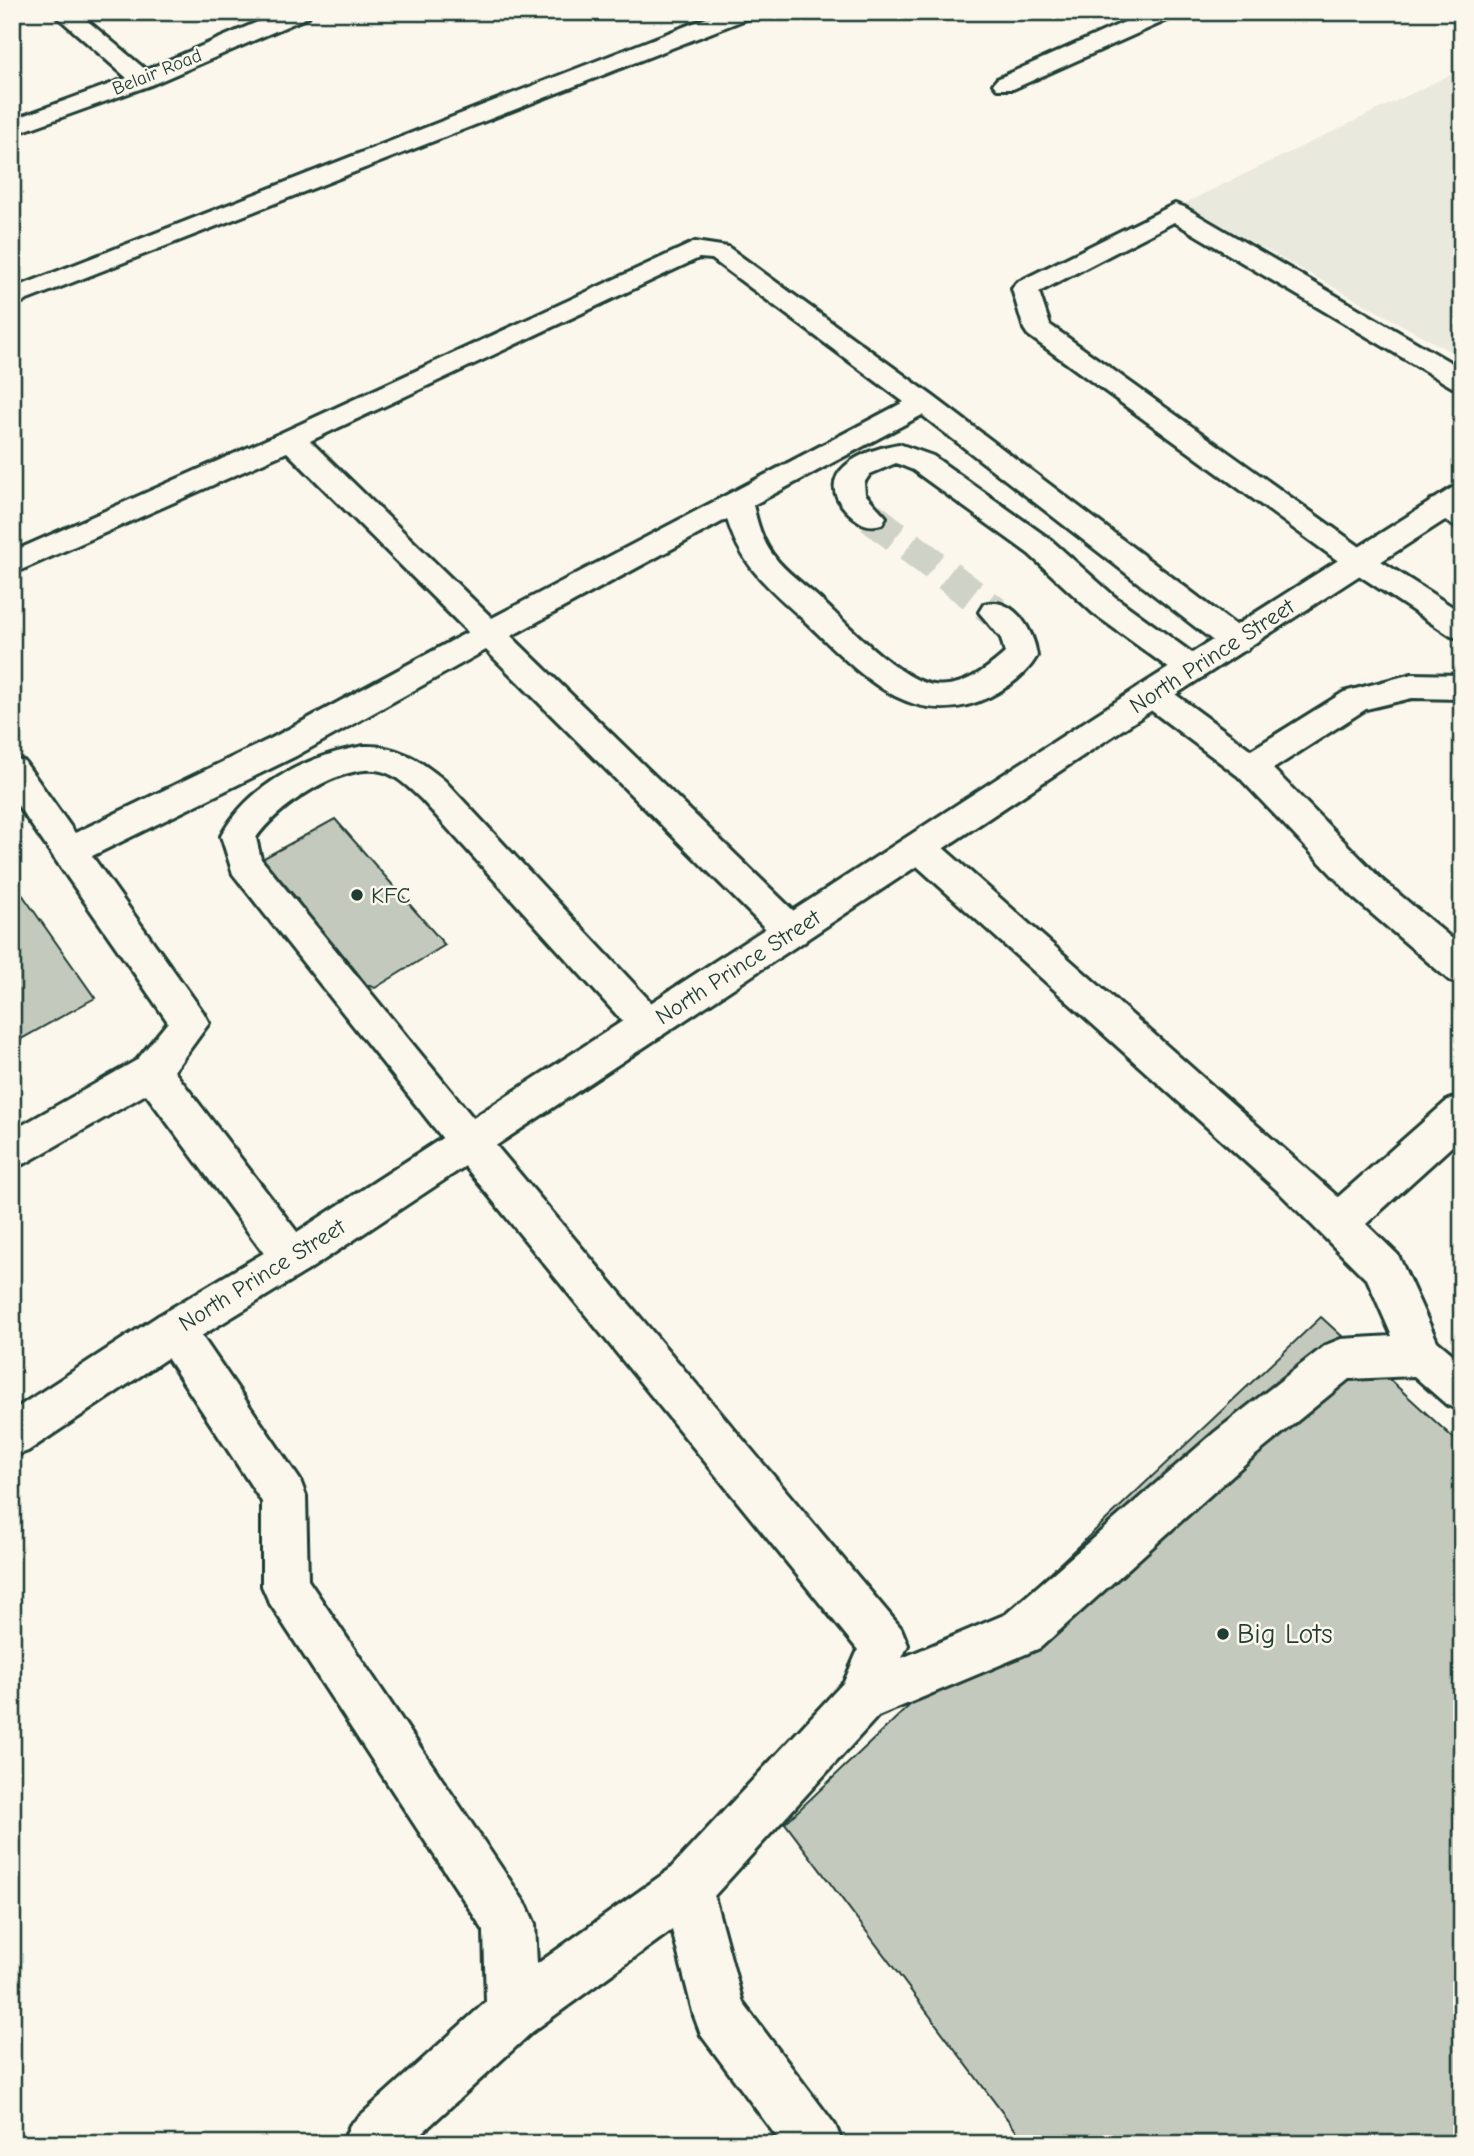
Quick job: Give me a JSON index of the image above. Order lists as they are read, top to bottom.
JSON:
{
  "streets": {
    "street": ["Belair Road", "North Prince Street"]
  },
  "places": ["KFC", "Big Lots"]
}
